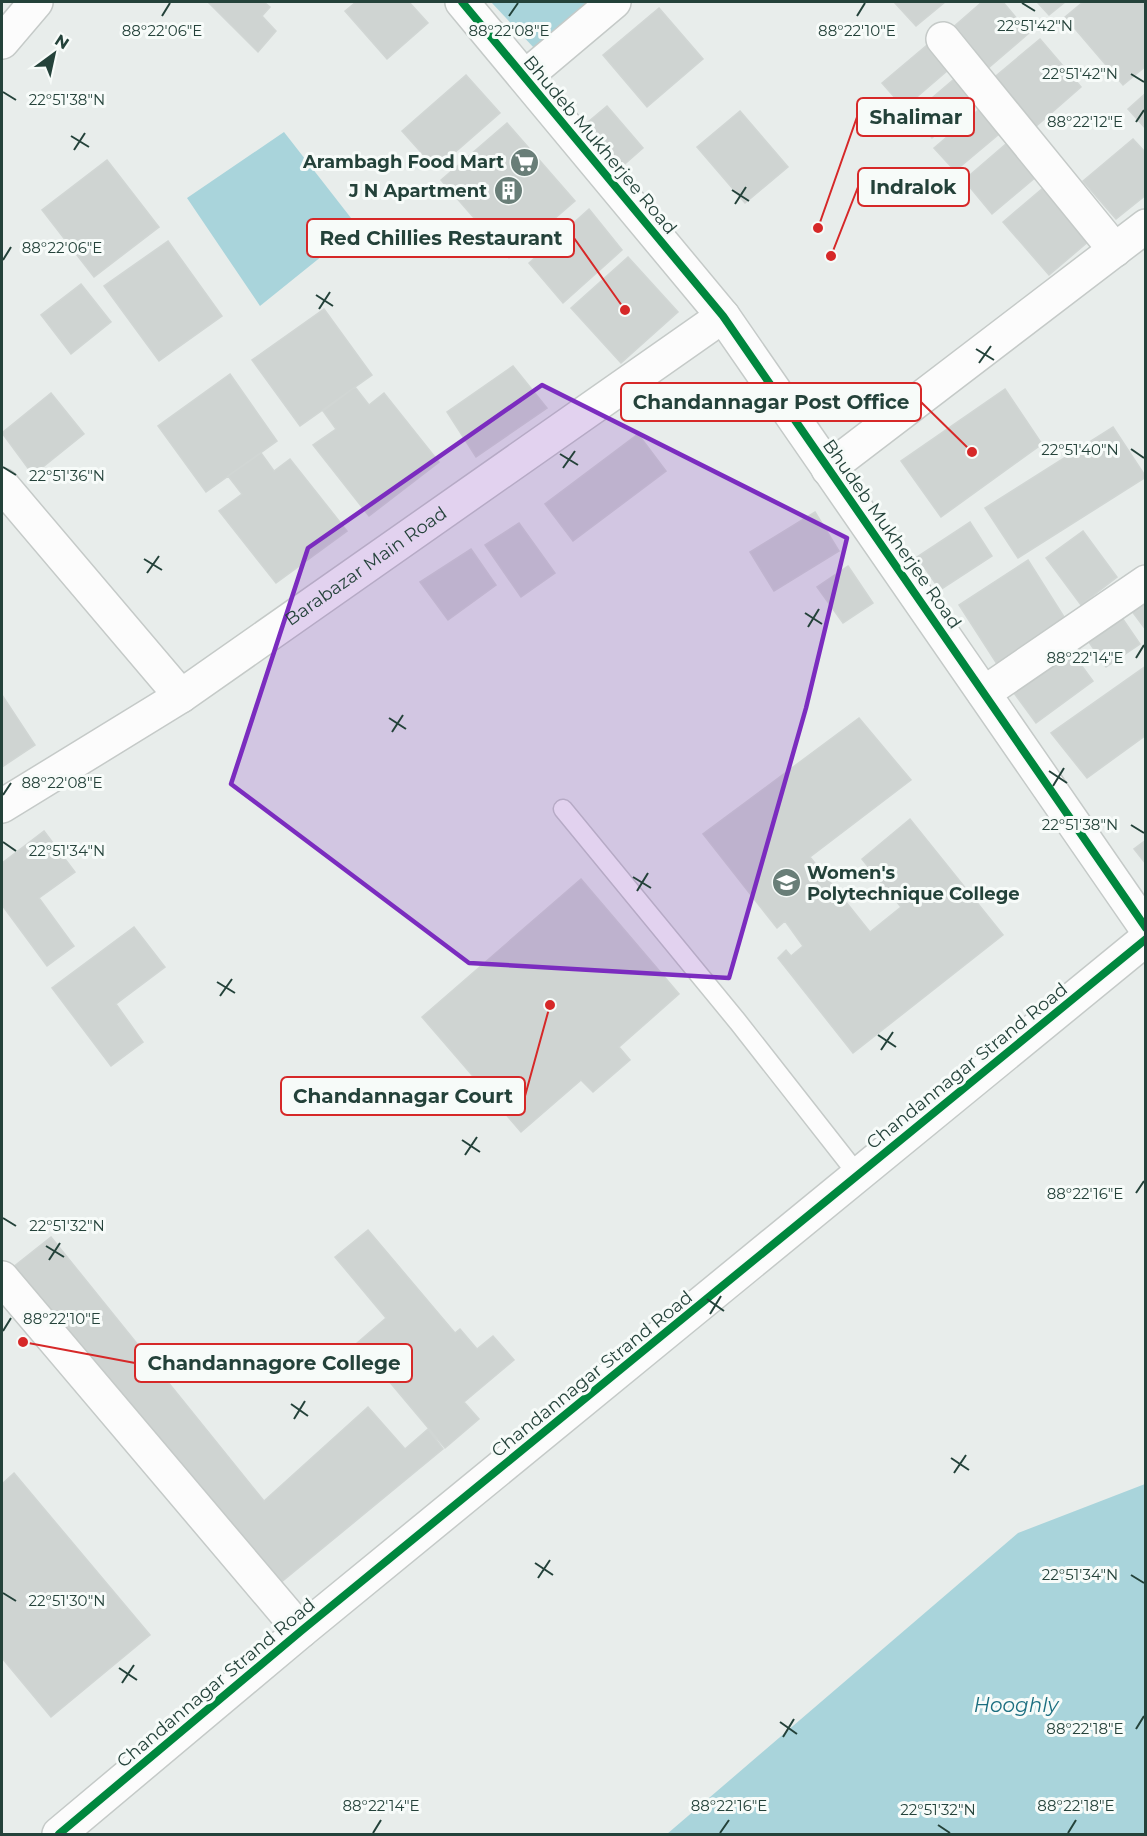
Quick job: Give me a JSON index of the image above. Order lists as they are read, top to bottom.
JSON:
{
  "streets": {
    "street": ["Bhudeb Mukherjee Road", "Barabazar Main Road", "Chandannagar Strand Road"]
  },
  "crossings": [
    ["Bhudeb Mukherjee Road", "Barabazar Main Road"]
  ],
  "water": ["Hooghly"],
  "places": {
    "supermarket": ["Arambagh Food Mart"],
    "building": ["J N Apartment"],
    "other": [
      "Shalimar",
      "Indralok",
      "Red Chillies Restaurant",
      "Chandannagar Post Office",
      "Chandannagar Court",
      "Chandannagore College"
    ],
    "school or university": ["Women's Polytechnique College"]
  },
  "north": "top right",
  "coordinates": [
    "22°51'42\"N",
    "88°22'06\"E",
    "88°22'08\"E",
    "88°22'10\"E",
    "22°51'38\"N",
    "88°22'12\"E",
    "22°51'40\"N",
    "22°51'36\"N",
    "88°22'14\"E",
    "22°51'34\"N",
    "88°22'16\"E",
    "22°51'32\"N",
    "22°51'30\"N",
    "88°22'18\"E"
  ]
}
